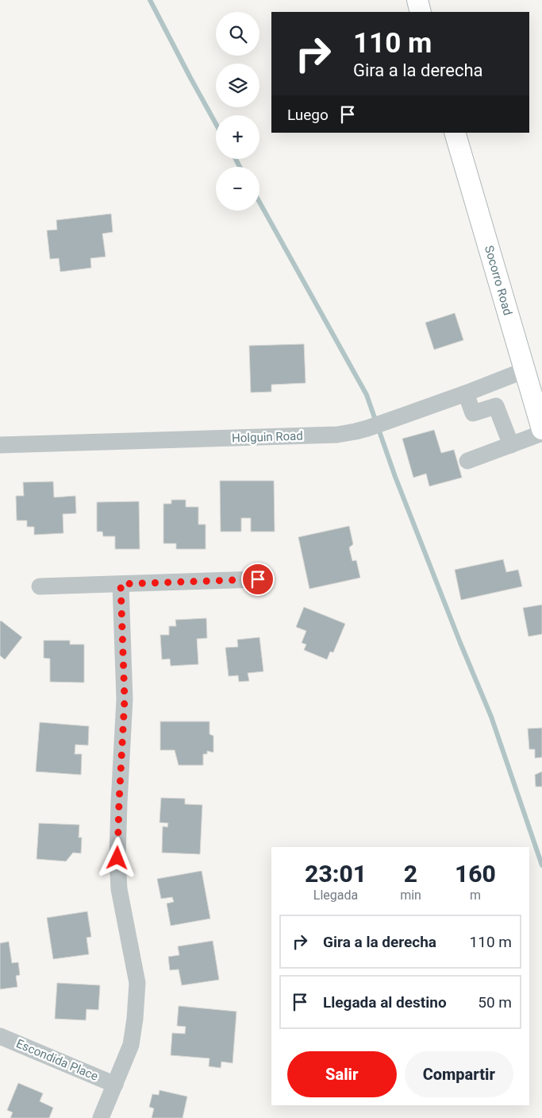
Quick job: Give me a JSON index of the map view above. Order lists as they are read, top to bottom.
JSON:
{
  "streets": {
    "main road": ["Socorro Road"],
    "street": ["Holguin Road", "Escondida Place"]
  },
  "crossings": [
    ["Socorro Road", "Holguin Road"]
  ],
  "page": {
    "map_buttons": ["+", "−"],
    "turn": ["110 m", "Gira a la derecha"],
    "then": "Luego",
    "eta": [
      "23:01",
      "Llegada",
      "2",
      "min",
      "160",
      "m"
    ],
    "list": [
      {
        "name": "Gira a la derecha",
        "value": "110 m"
      },
      {
        "name": "Llegada al destino",
        "value": "50 m"
      }
    ],
    "buttons": ["Salir", "Compartir"]
  }
}
